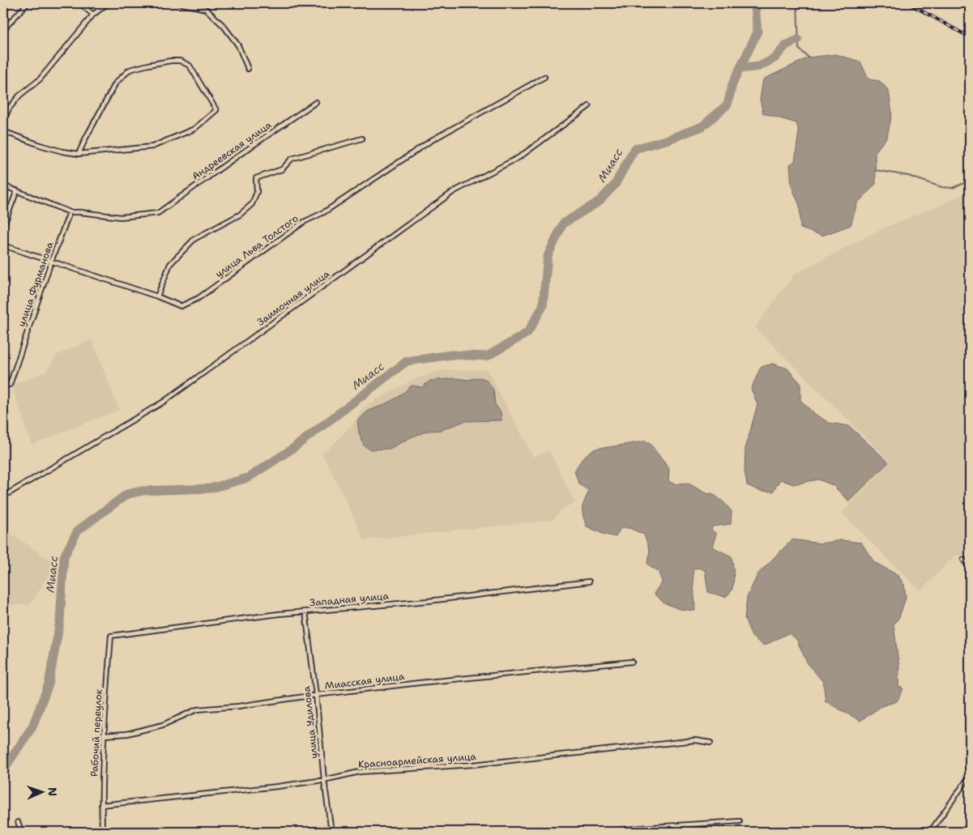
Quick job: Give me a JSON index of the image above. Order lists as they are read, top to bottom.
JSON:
{
  "streets": {
    "street": [
      "Андреевская улица",
      "улица Льва Толстого",
      "улица Фурманова",
      "Заимочная улица",
      "Западная улица",
      "Миасская улица",
      "улица Удилова",
      "Рабочий переулок",
      "Красноармейская улица"
    ]
  },
  "crossings": [
    ["Андреевская улица", "улица Фурманова"],
    ["улица Льва Толстого", "улица Фурманова"],
    ["Западная улица", "улица Удилова"],
    ["Западная улица", "Рабочий переулок"],
    ["Миасская улица", "улица Удилова"],
    ["Миасская улица", "Рабочий переулок"],
    ["улица Удилова", "Красноармейская улица"],
    ["Рабочий переулок", "Красноармейская улица"]
  ],
  "water": ["Миасс"],
  "north": "right"
}
